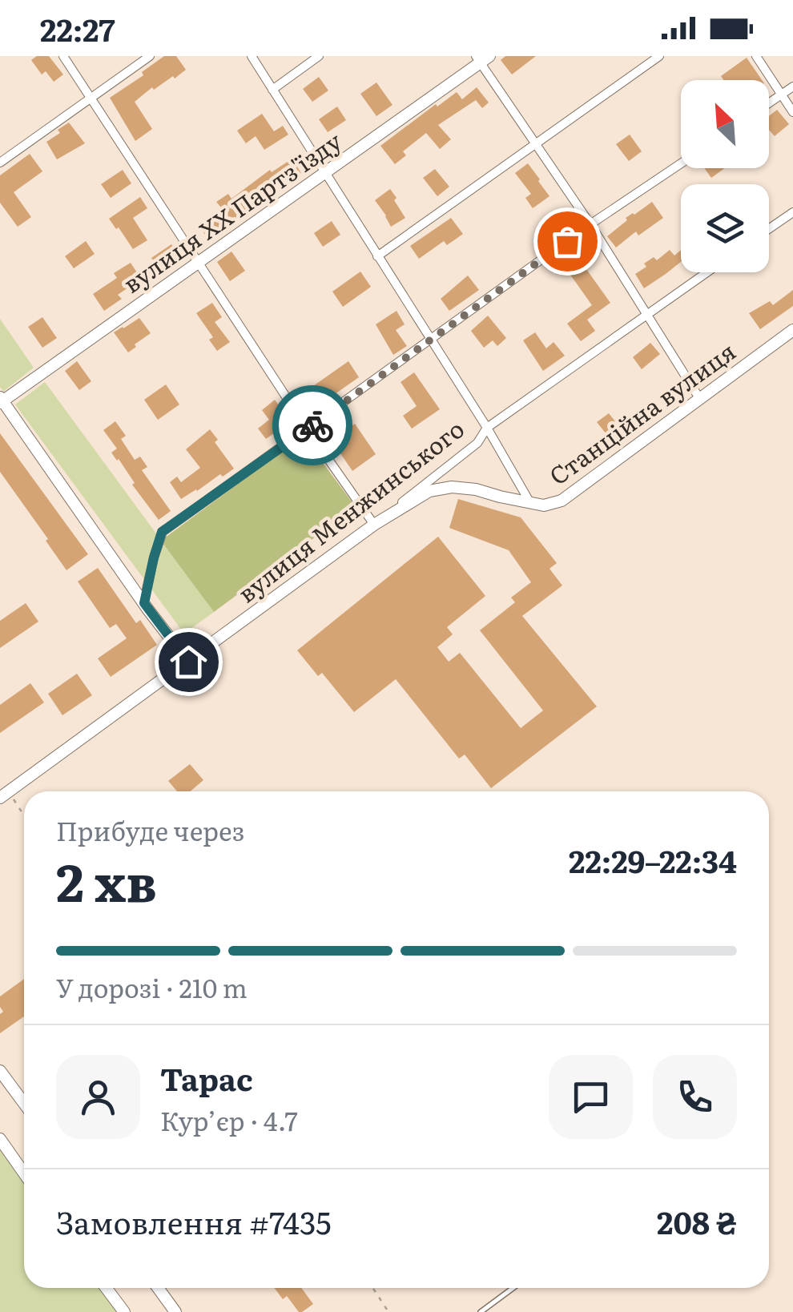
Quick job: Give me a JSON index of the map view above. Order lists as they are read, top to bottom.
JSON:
{
  "streets": {
    "street": ["вулиця XX Партз'їзду", "Станційна вулиця", "вулиця Менжинського"]
  },
  "crossings": [
    ["Станційна вулиця", "вулиця Менжинського"]
  ],
  "north": "top left",
  "page": {
    "status": "22:27",
    "heading": ["2 хв", "Прибуде через", "22:29–22:34"],
    "panel": [
      "Тарас",
      "Кур’єр · 4.7",
      "Замовлення #7435",
      "208 ₴"
    ],
    "bar": "У дорозі · 210 m"
  }
}
